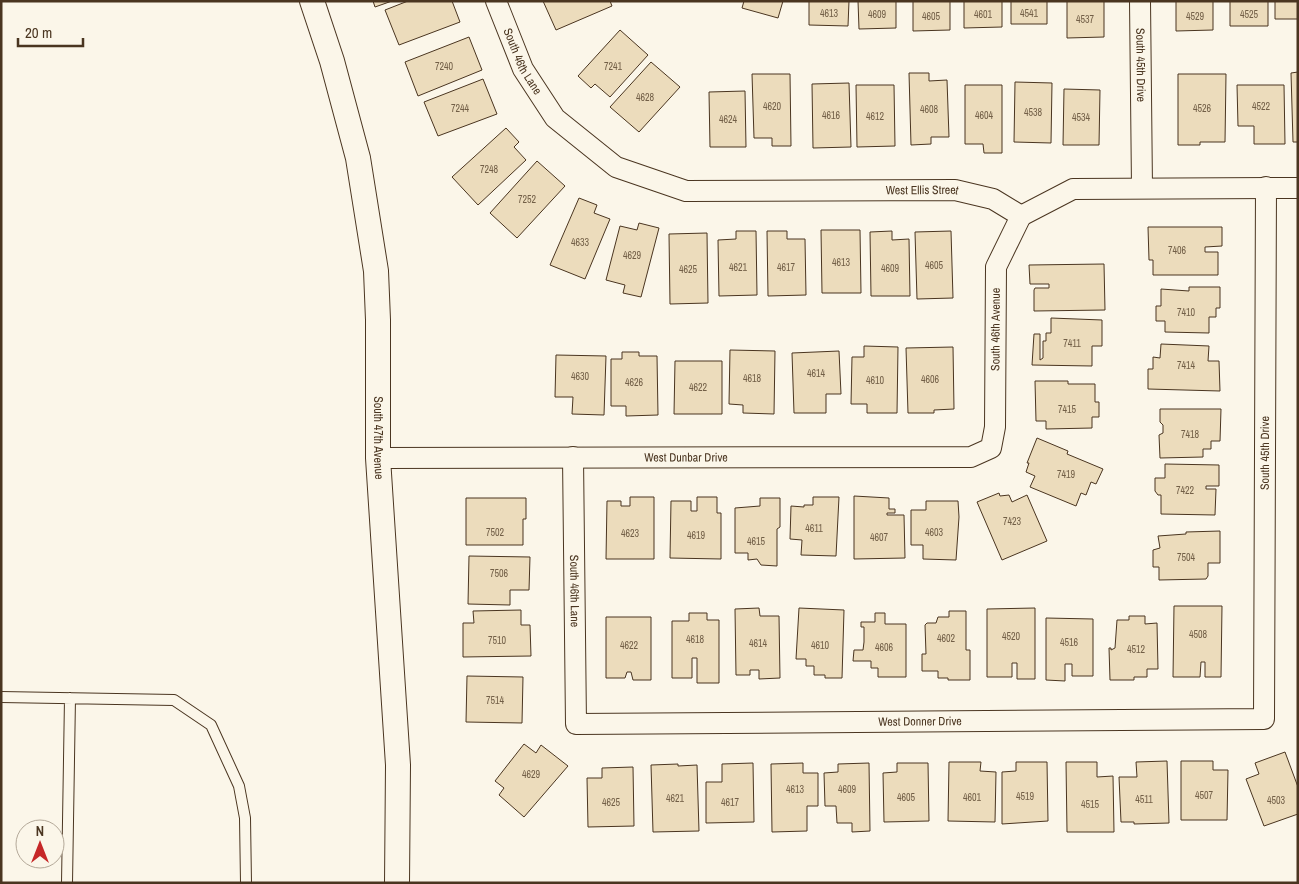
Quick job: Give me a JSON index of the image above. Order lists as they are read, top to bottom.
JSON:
{
  "streets": {
    "street": [
      "South 46th Lane",
      "South 45th Drive",
      "West Ellis Street",
      "South 46th Avenue",
      "South 47th Avenue",
      "West Dunbar Drive",
      "West Donner Drive"
    ]
  },
  "crossings": [
    ["South 46th Lane", "West Ellis Street"],
    ["South 46th Lane", "West Dunbar Drive"],
    ["South 46th Lane", "West Donner Drive"],
    ["South 45th Drive", "West Donner Drive"],
    ["West Ellis Street", "South 46th Avenue"],
    ["South 46th Avenue", "West Dunbar Drive"],
    ["South 47th Avenue", "West Dunbar Drive"]
  ],
  "house_numbers": [
    "4613",
    "4541",
    "4609",
    "4601",
    "4525",
    "4605",
    "4529",
    "4537",
    "7240",
    "7241",
    "4628",
    "4620",
    "4522",
    "7244",
    "4526",
    "4608",
    "4538",
    "4616",
    "4604",
    "4612",
    "4534",
    "4624",
    "7248",
    "7252",
    "4633",
    "7406",
    "4629",
    "4613",
    "4605",
    "4621",
    "4617",
    "4609",
    "4625",
    "7410",
    "7411",
    "7414",
    "4614",
    "4630",
    "4618",
    "4606",
    "4610",
    "4626",
    "4622",
    "7415",
    "7418",
    "7419",
    "7422",
    "7423",
    "4611",
    "7502",
    "4603",
    "4623",
    "4619",
    "4607",
    "4615",
    "7504",
    "7506",
    "4508",
    "4520",
    "4602",
    "4618",
    "7510",
    "4516",
    "4614",
    "4622",
    "4610",
    "4606",
    "4512",
    "7514",
    "4629",
    "4613",
    "4609",
    "4507",
    "4519",
    "4605",
    "4601",
    "4621",
    "4511",
    "4503",
    "4625",
    "4617",
    "4515"
  ],
  "scale_bar": "20 m",
  "north": "top"
}
